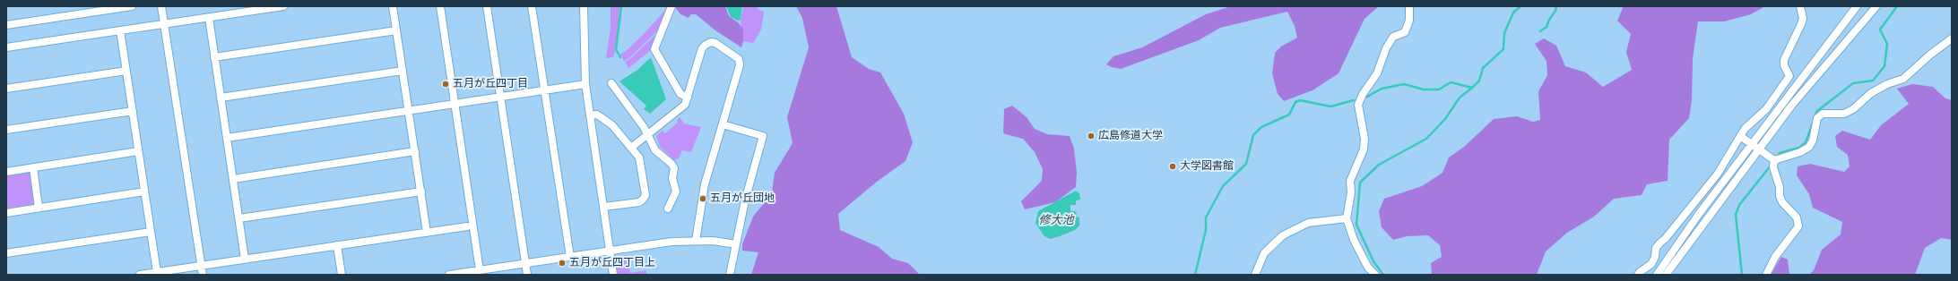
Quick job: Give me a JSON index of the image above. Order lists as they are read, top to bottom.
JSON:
{
  "water": ["修大池"],
  "places": [
    "五月が丘四丁目",
    "広島修道大学",
    "大学図書館",
    "五月が丘団地",
    "五月が丘四丁目上"
  ]
}
